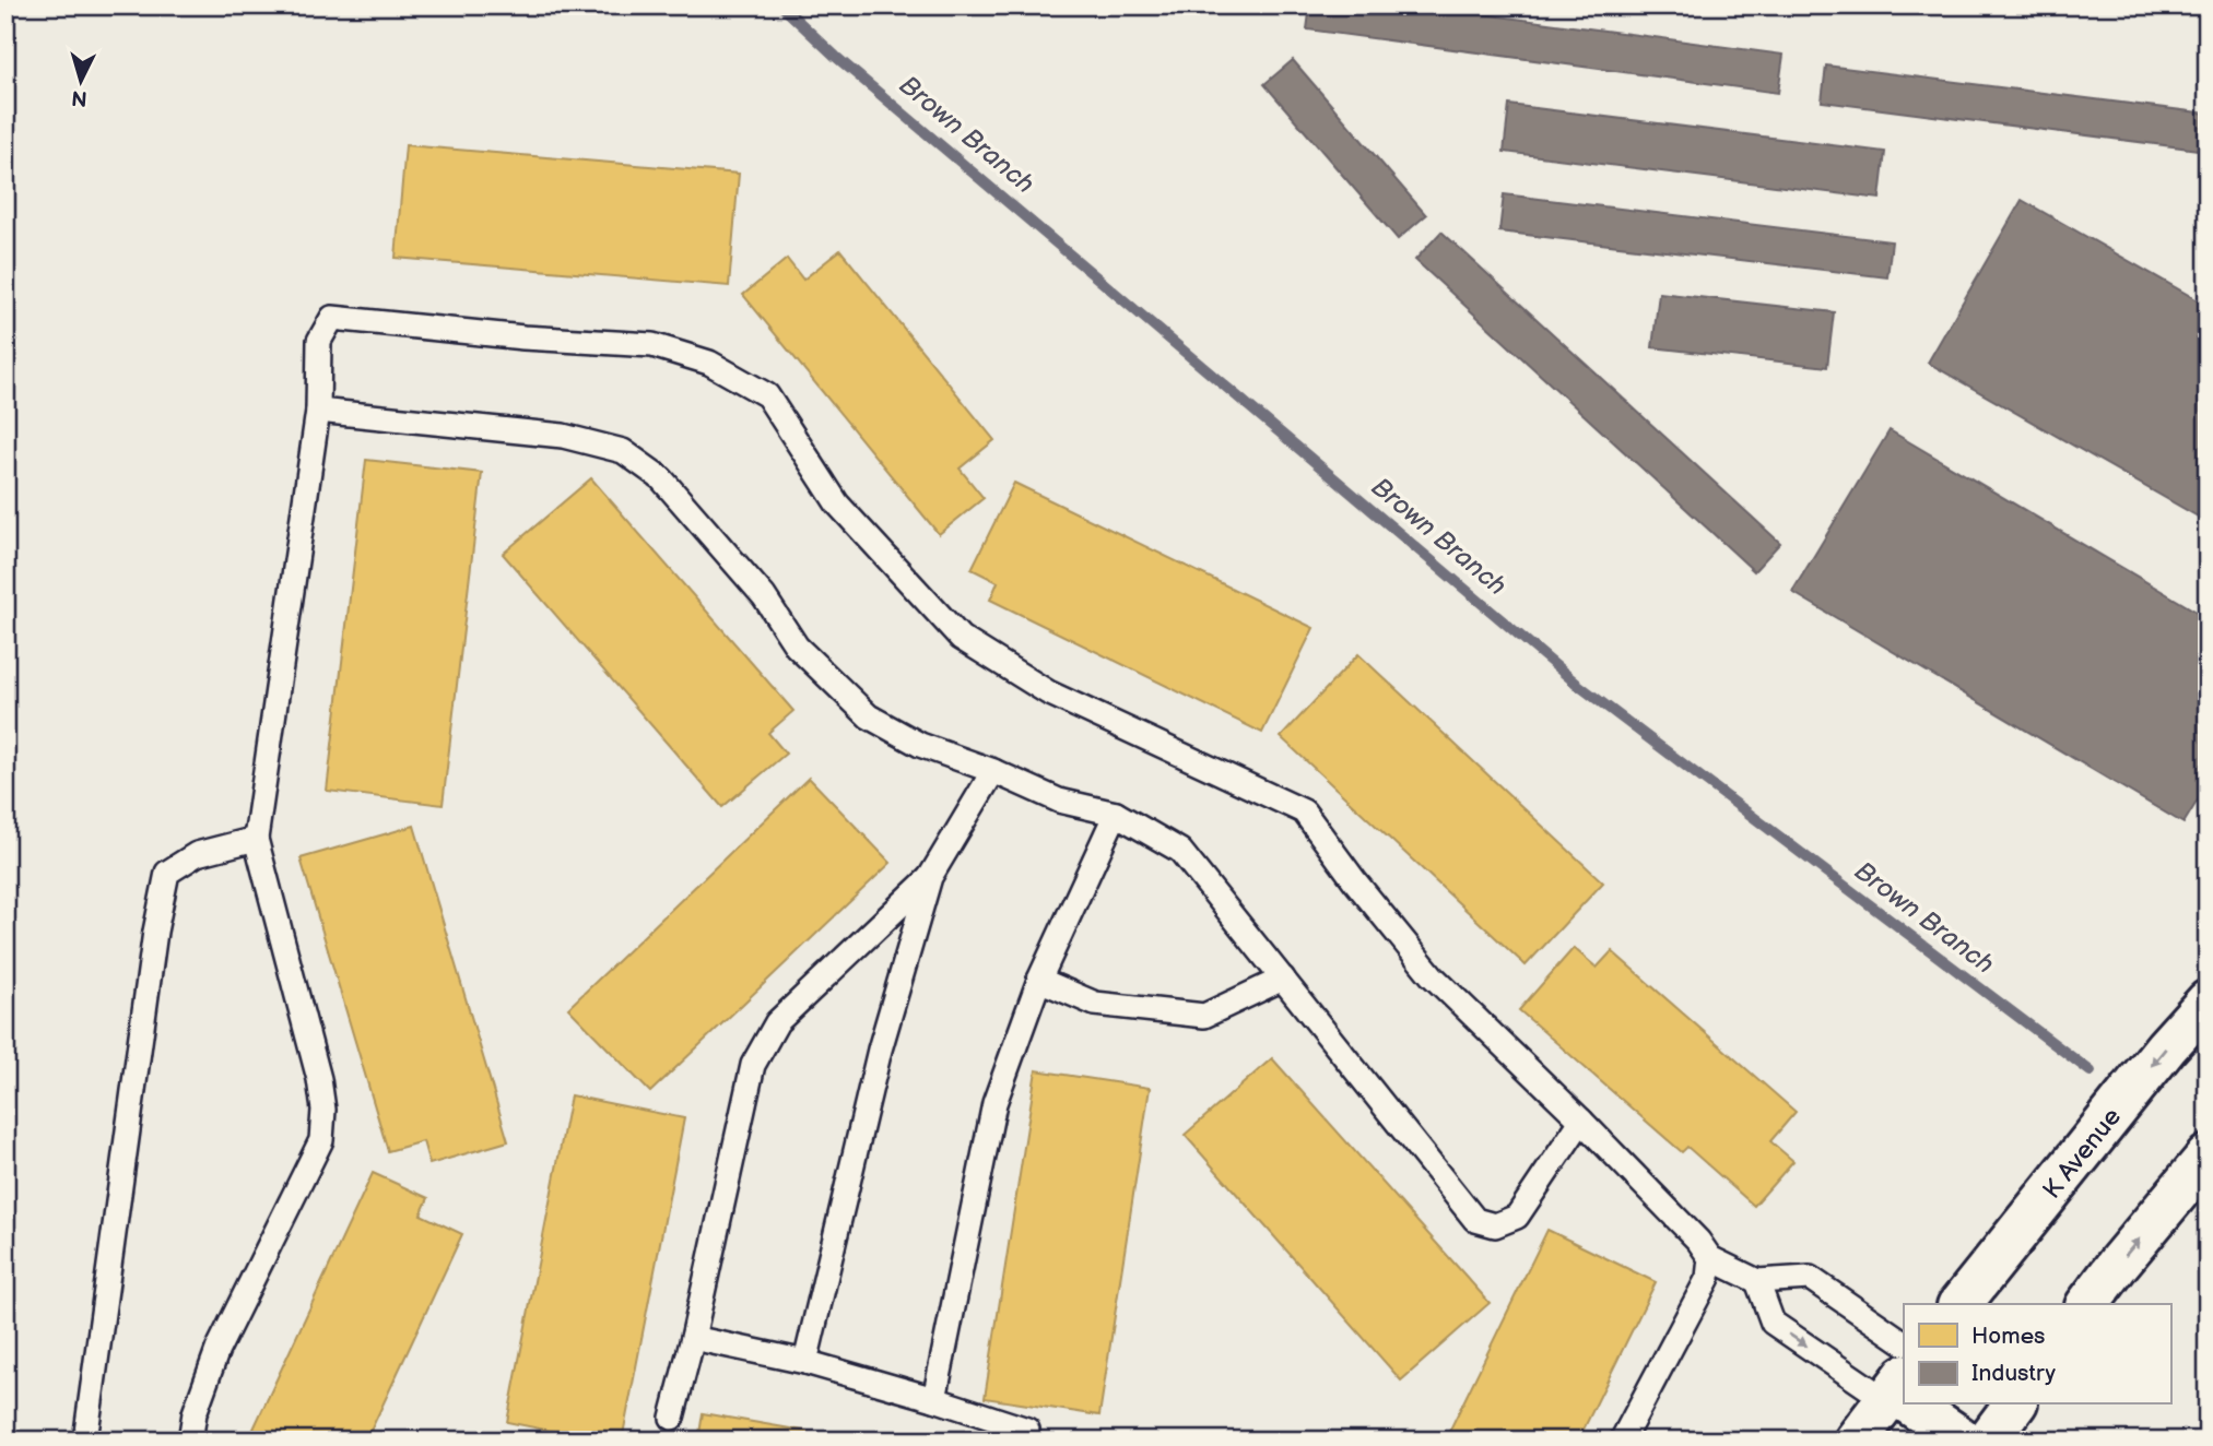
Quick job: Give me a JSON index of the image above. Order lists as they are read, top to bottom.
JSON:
{
  "streets": {
    "main road": ["K Avenue"]
  },
  "water": ["Brown Branch"],
  "legend": ["Homes", "Industry"],
  "north": "bottom"
}
